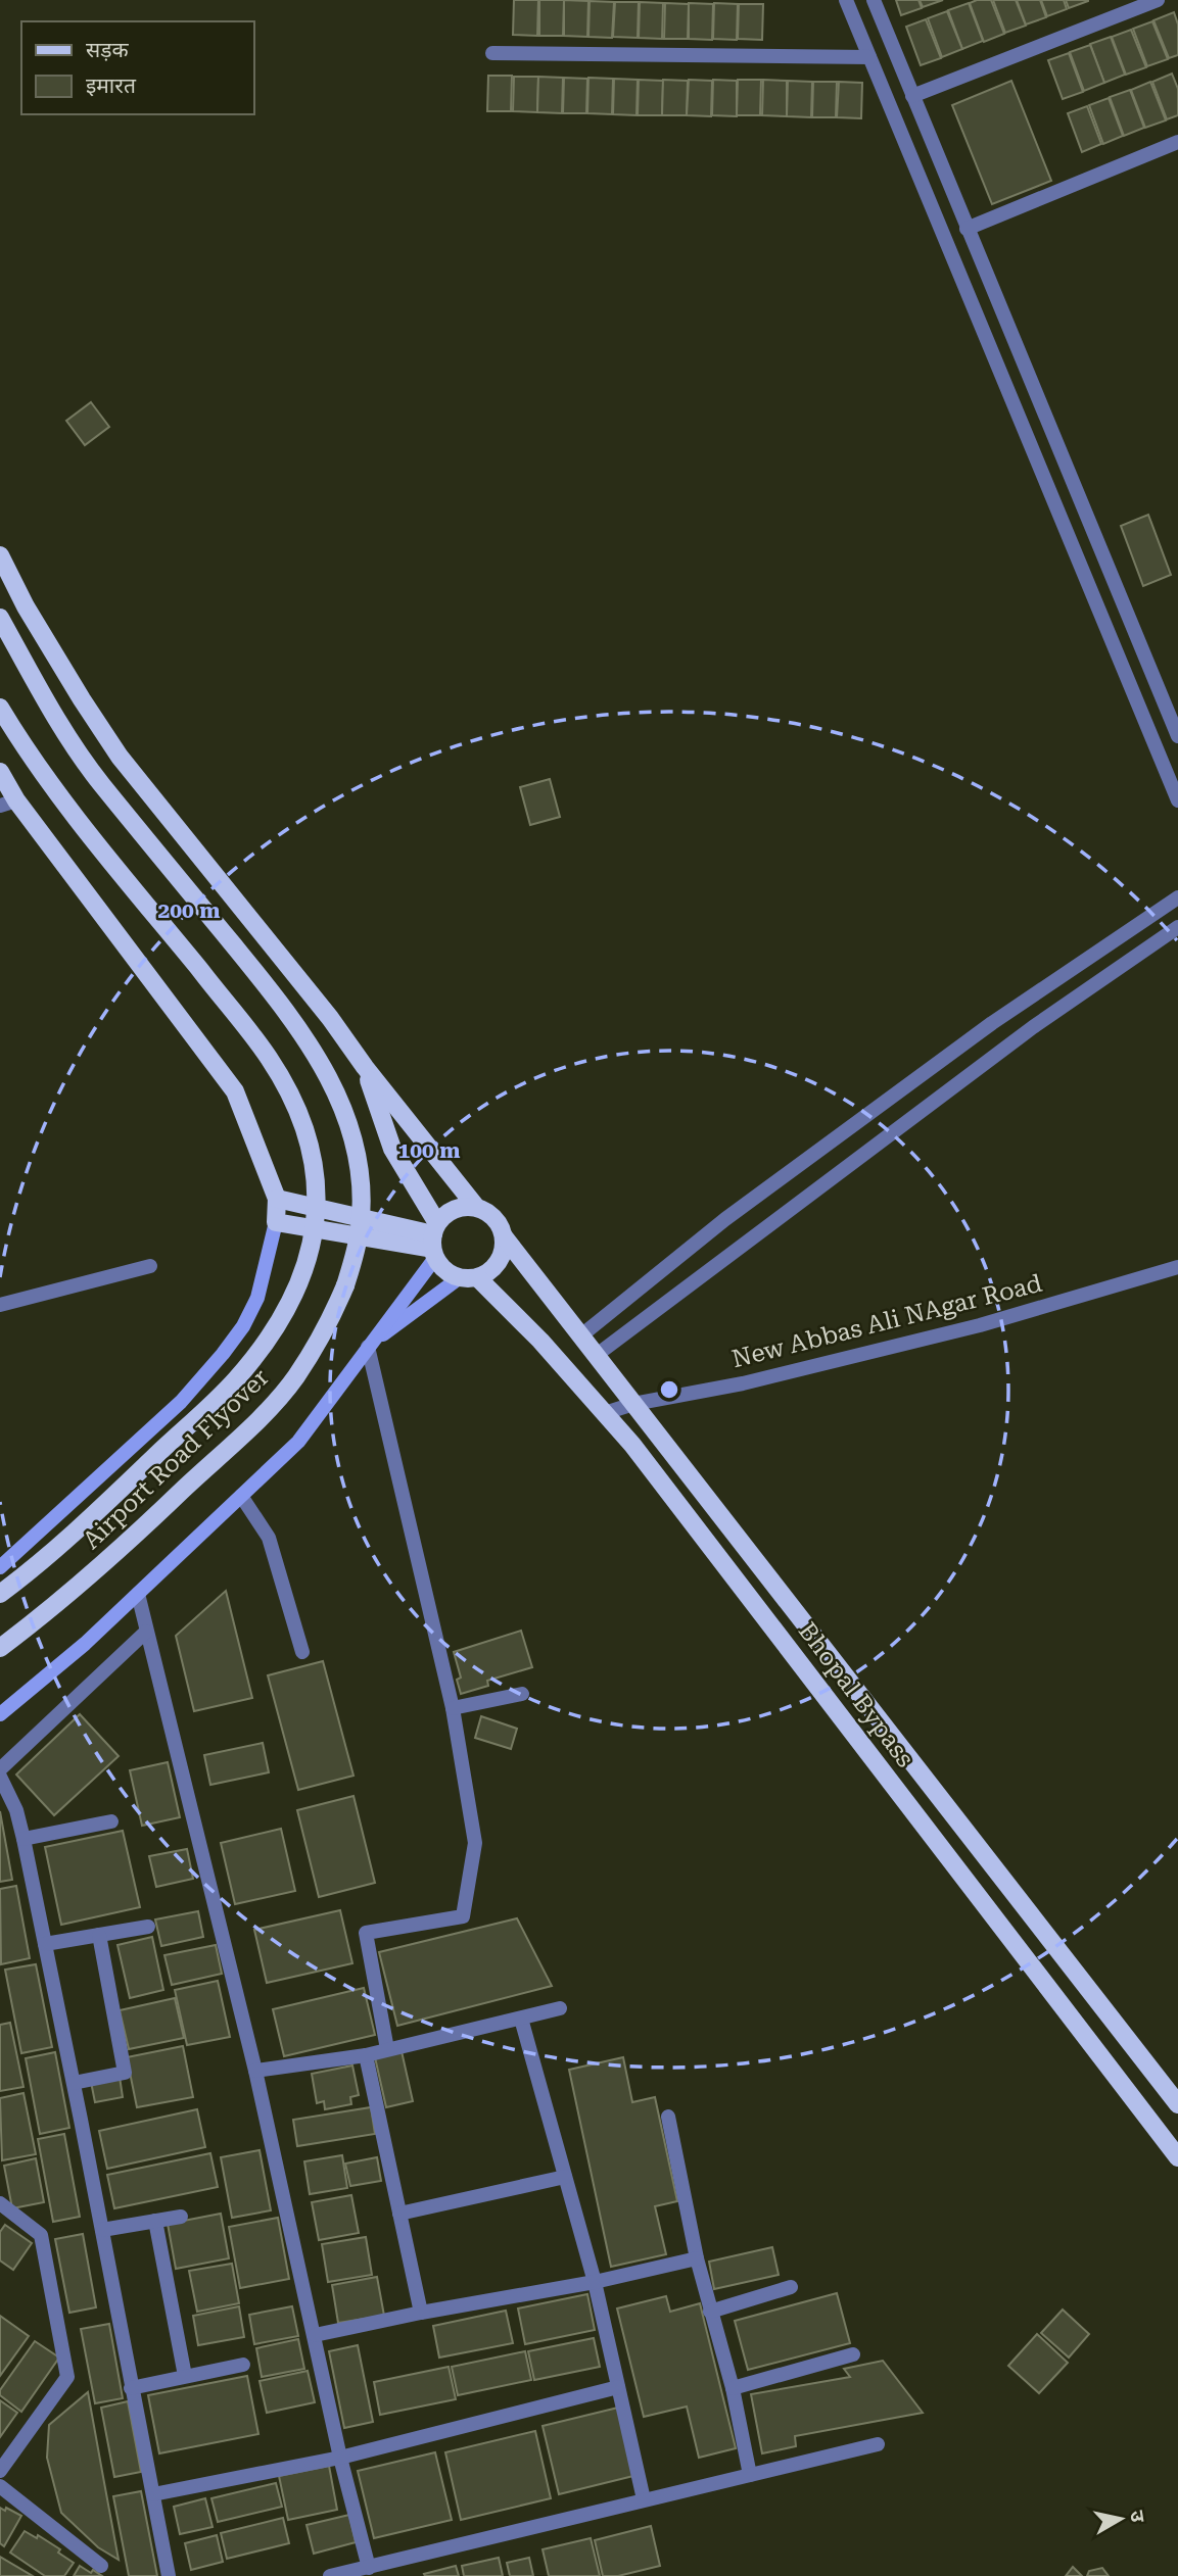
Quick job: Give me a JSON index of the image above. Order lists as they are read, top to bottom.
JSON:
{
  "streets": {
    "main road": ["Airport Road Flyover", "Bhopal Bypass"],
    "street": ["New Abbas Ali NAgar Road"]
  },
  "crossings": [
    ["New Abbas Ali NAgar Road", "Bhopal Bypass"]
  ],
  "legend": ["सड़क", "इमारत"],
  "north": "right",
  "rings": ["200 m", "100 m"]
}
